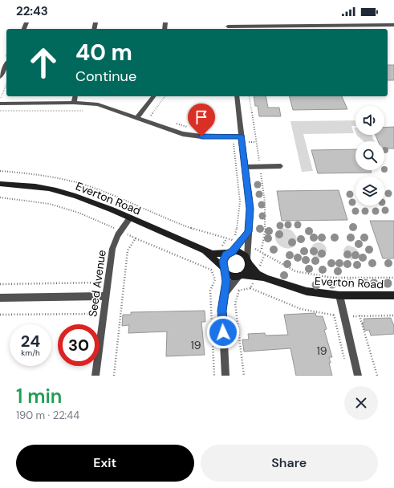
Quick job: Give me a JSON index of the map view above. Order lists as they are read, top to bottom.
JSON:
{
  "streets": {
    "street": ["Everton Road", "Seed Avenue"]
  },
  "crossings": [
    ["Everton Road", "Seed Avenue"]
  ],
  "house_numbers": ["19", "19"],
  "page": {
    "status": "22:43",
    "turn": ["40 m", "Continue"],
    "speed": "24 km/h",
    "limit": "30",
    "heading": ["1 min", "190 m · 22:44"],
    "buttons": ["Exit", "Share"]
  }
}
